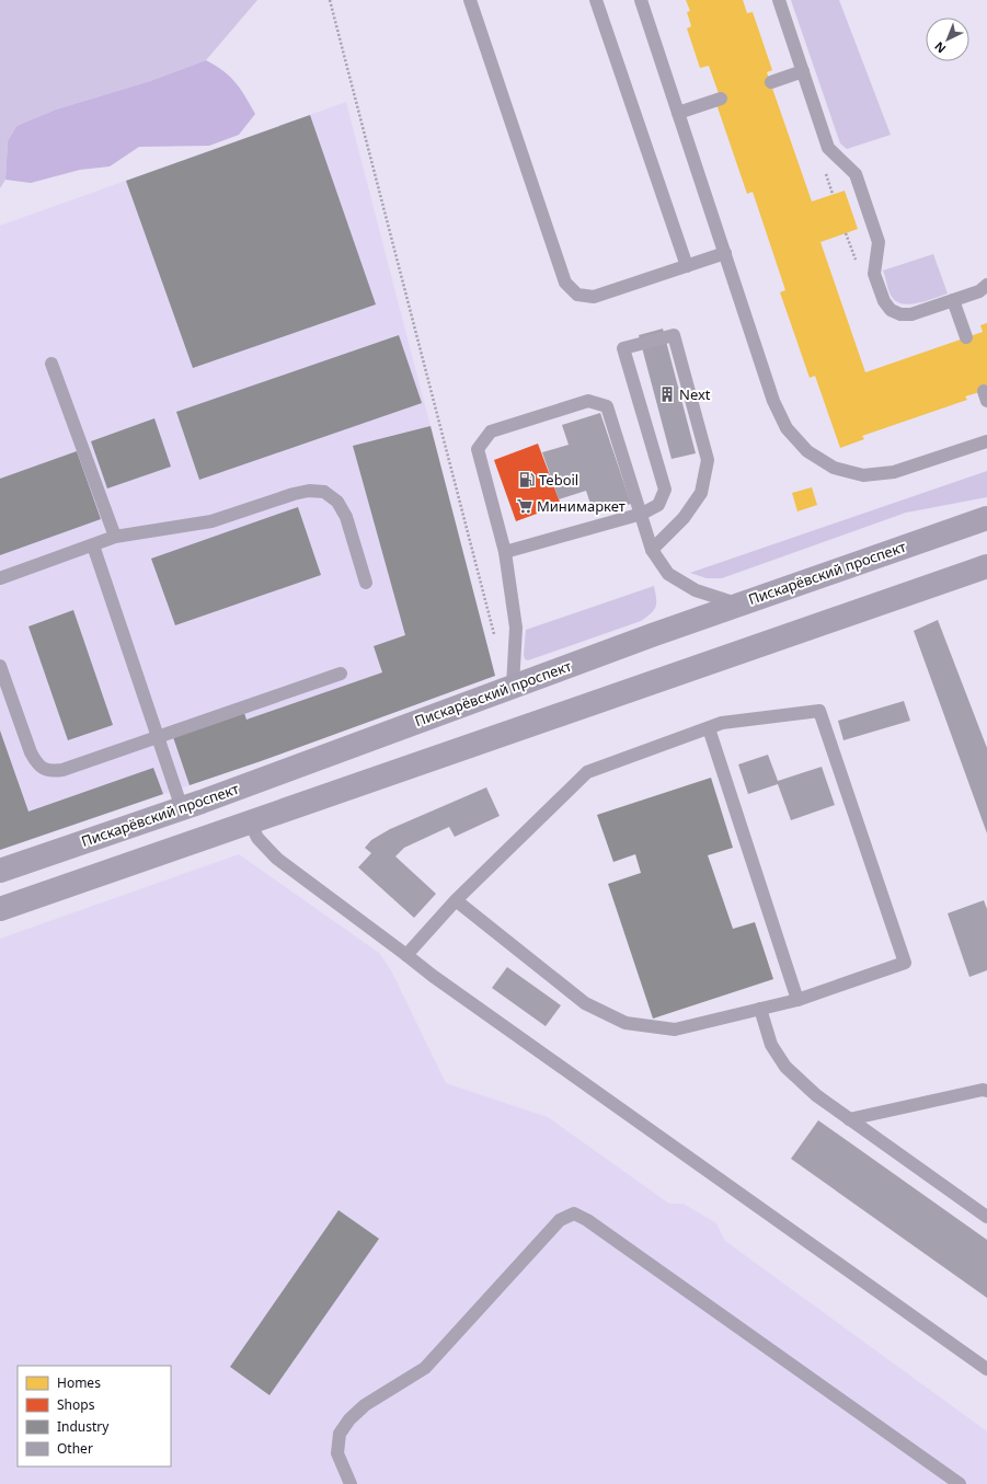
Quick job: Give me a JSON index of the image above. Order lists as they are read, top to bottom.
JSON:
{
  "streets": {
    "main road": ["Пискарёвский проспект"]
  },
  "places": {
    "building": ["Next"],
    "fuel station": ["Teboil"],
    "supermarket": ["Минимаркет"]
  },
  "legend": [
    "Homes",
    "Shops",
    "Industry",
    "Other"
  ],
  "north": "bottom left"
}
